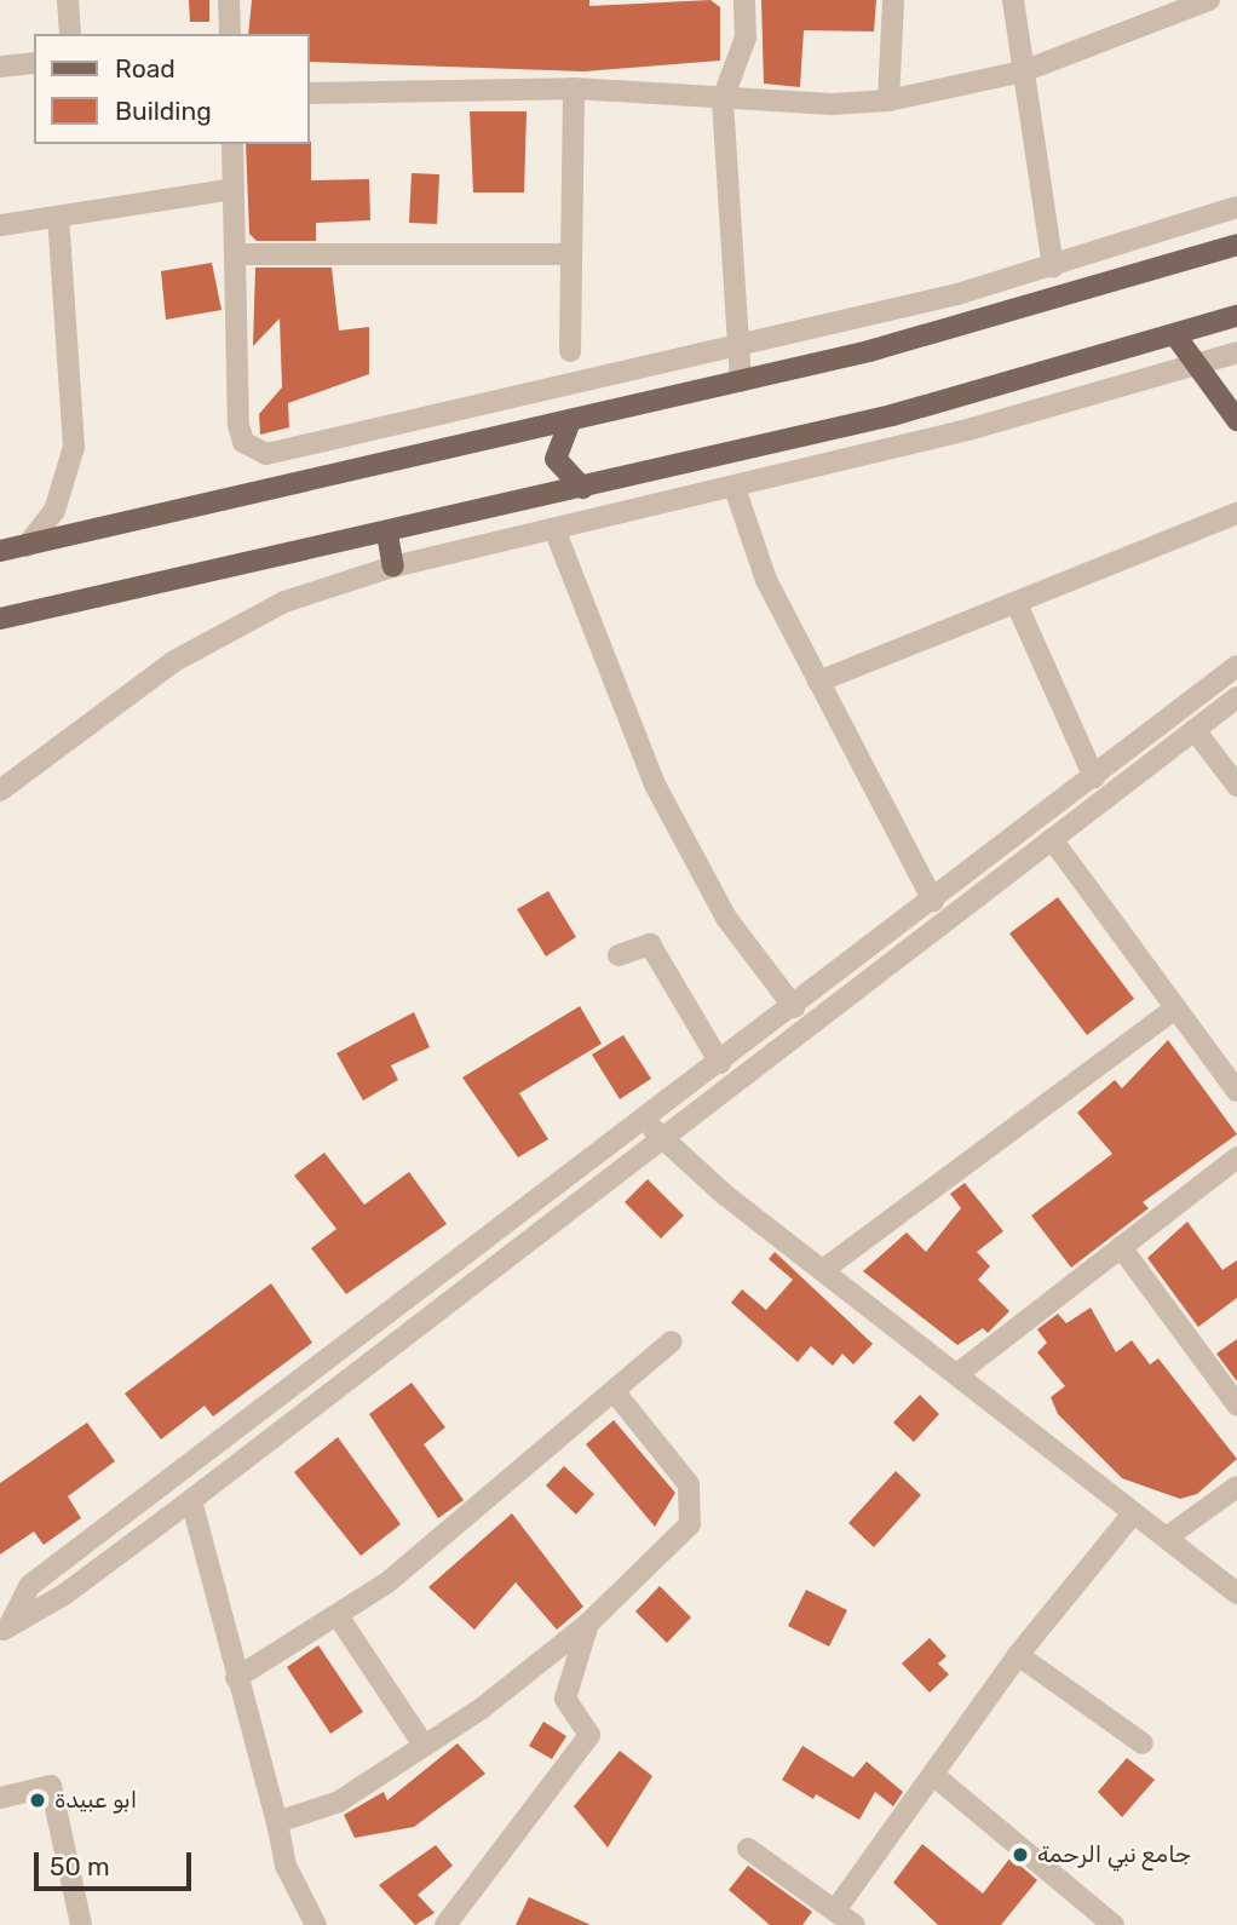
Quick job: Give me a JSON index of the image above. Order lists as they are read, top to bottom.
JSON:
{
  "places": ["ابو عبيدة", "جامع نبي الرحمة"],
  "legend": ["Road", "Building"],
  "scale_bar": "50 m"
}
